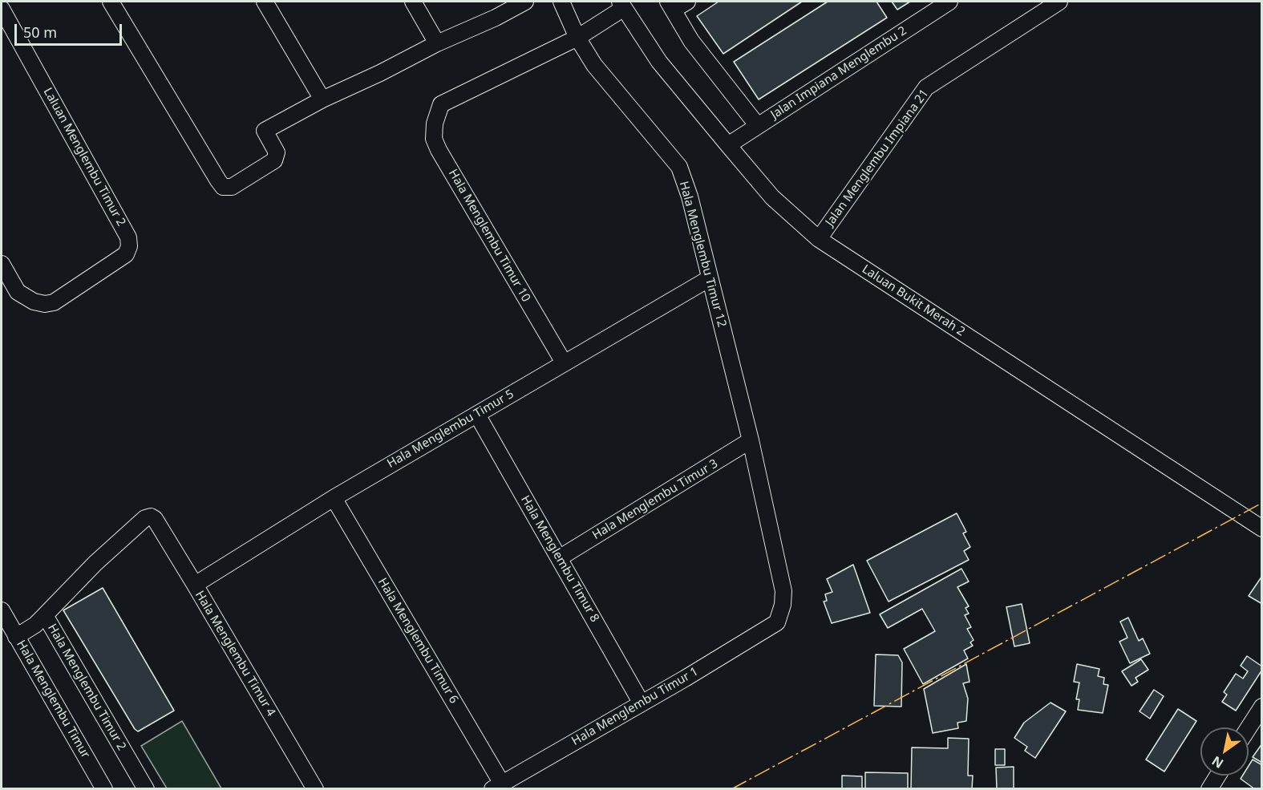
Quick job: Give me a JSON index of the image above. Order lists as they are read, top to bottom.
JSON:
{
  "streets": {
    "street": [
      "Jalan Impiana Menglembu 2",
      "Laluan Menglembu Timur 2",
      "Jalan Menglembu Impiana 21",
      "Hala Menglembu Timur 10",
      "Hala Menglembu Timur 12",
      "Laluan Bukit Merah 2",
      "Hala Menglembu Timur 5",
      "Hala Menglembu Timur 3",
      "Hala Menglembu Timur 8",
      "Hala Menglembu Timur 6",
      "Hala Menglembu Timur 4",
      "Hala Menglembu Timur 2",
      "Hala Menglembu Timur",
      "Hala Menglembu Timur 1"
    ]
  },
  "crossings": [
    ["Jalan Impiana Menglembu 2", "Laluan Bukit Merah 2"],
    ["Jalan Menglembu Impiana 21", "Laluan Bukit Merah 2"],
    ["Hala Menglembu Timur 10", "Hala Menglembu Timur 12"],
    ["Hala Menglembu Timur 10", "Hala Menglembu Timur 5"],
    ["Hala Menglembu Timur 12", "Hala Menglembu Timur 5"],
    ["Hala Menglembu Timur 12", "Hala Menglembu Timur 3"],
    ["Hala Menglembu Timur 12", "Hala Menglembu Timur 1"],
    ["Hala Menglembu Timur 5", "Hala Menglembu Timur 8"],
    ["Hala Menglembu Timur 5", "Hala Menglembu Timur 6"],
    ["Hala Menglembu Timur 5", "Hala Menglembu Timur 4"],
    ["Hala Menglembu Timur 3", "Hala Menglembu Timur 8"],
    ["Hala Menglembu Timur 8", "Hala Menglembu Timur 1"],
    ["Hala Menglembu Timur 6", "Hala Menglembu Timur 1"],
    ["Hala Menglembu Timur 4", "Hala Menglembu Timur 2"]
  ],
  "scale_bar": "50 m",
  "north": "bottom left"
}
